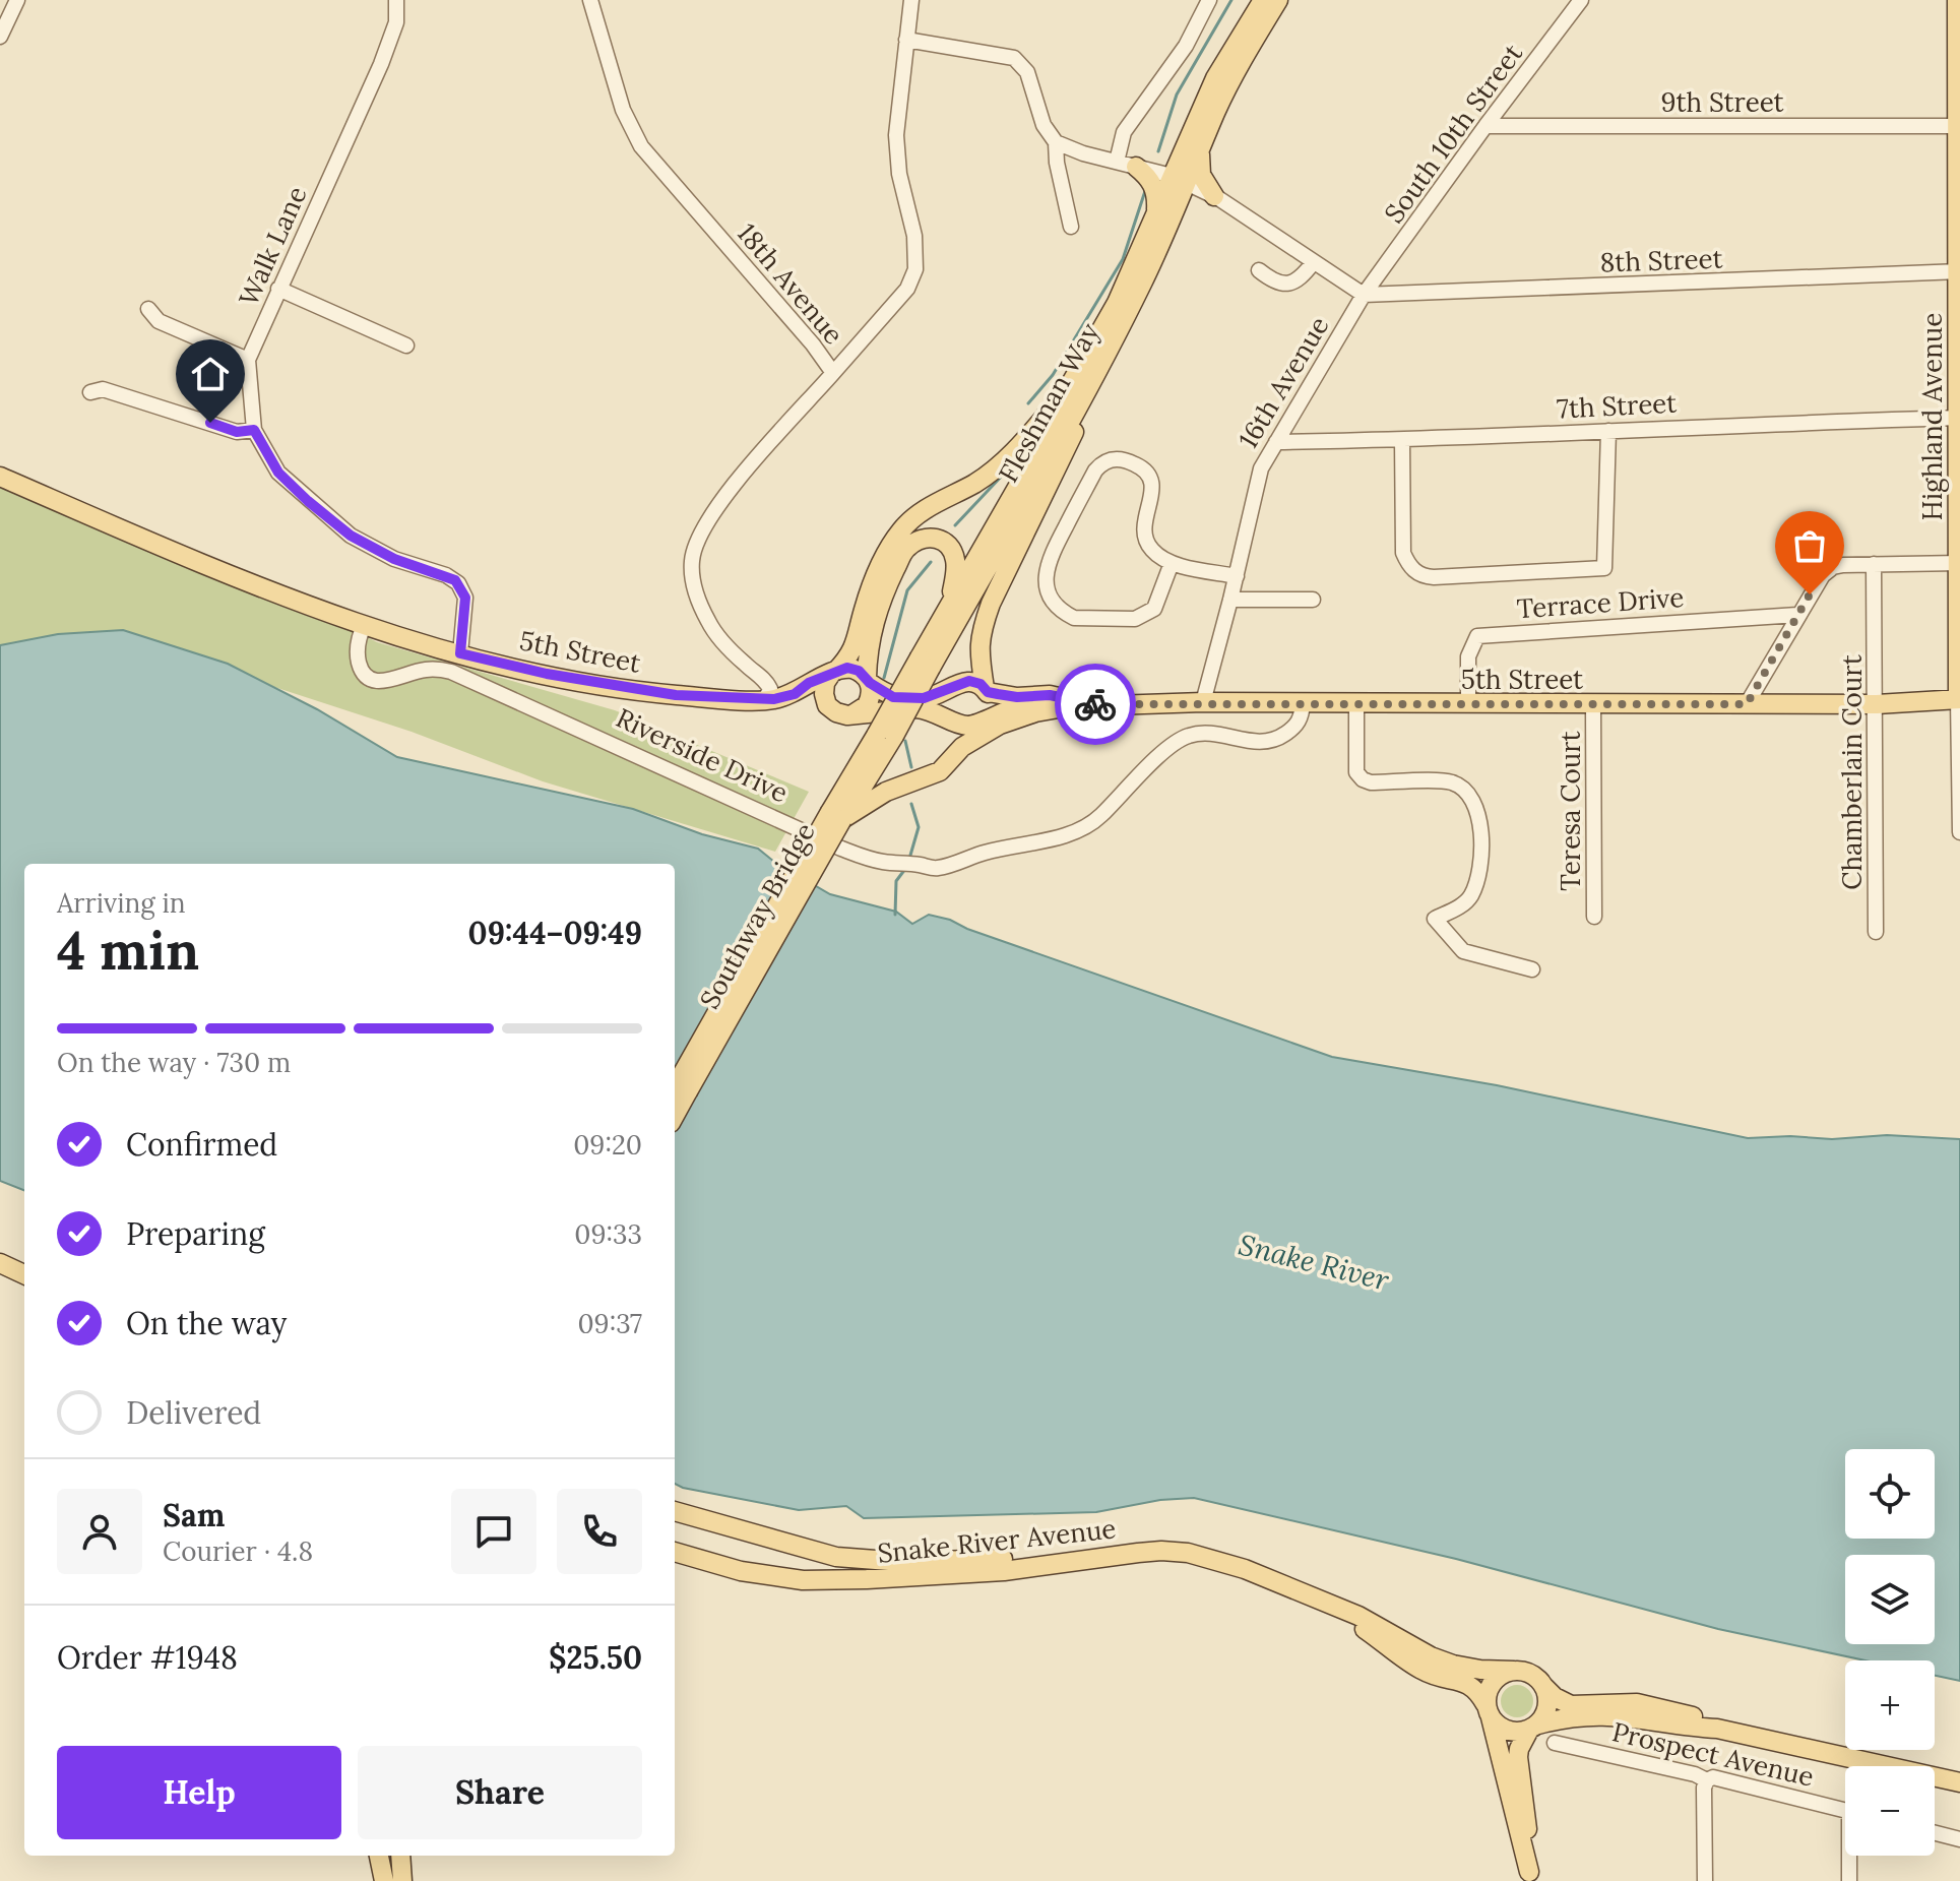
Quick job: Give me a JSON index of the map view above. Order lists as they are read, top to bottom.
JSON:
{
  "streets": {
    "main road": [
      "Fleshman Way",
      "Highland Avenue",
      "5th Street",
      "Southway Bridge",
      "Snake River Avenue"
    ],
    "street": [
      "9th Street",
      "South 10th Street",
      "Walk Lane",
      "8th Street",
      "18th Avenue",
      "16th Avenue",
      "7th Street",
      "Terrace Drive",
      "Riverside Drive",
      "Chamberlain Court",
      "Teresa Court",
      "Prospect Avenue"
    ]
  },
  "crossings": [
    ["9th Street", "South 10th Street"],
    ["9th Street", "Highland Avenue"],
    ["South 10th Street", "8th Street"],
    ["South 10th Street", "16th Avenue"],
    ["Walk Lane", "5th Street"],
    ["8th Street", "16th Avenue"],
    ["8th Street", "Highland Avenue"],
    ["18th Avenue", "5th Street"],
    ["16th Avenue", "7th Street"],
    ["16th Avenue", "5th Street"],
    ["Fleshman Way", "Southway Bridge"],
    ["7th Street", "Highland Avenue"],
    ["Highland Avenue", "5th Street"],
    ["Terrace Drive", "5th Street"],
    ["5th Street", "Riverside Drive"],
    ["5th Street", "Chamberlain Court"],
    ["5th Street", "Teresa Court"]
  ],
  "water": ["Snake River"],
  "page": {
    "heading": ["4 min", "Arriving in", "09:44–09:49"],
    "panel": [
      "Sam",
      "Courier · 4.8",
      "Order #1948",
      "$25.50"
    ],
    "bar": "On the way · 730 m",
    "list": [
      ["Confirmed", "09:20"],
      ["Preparing", "09:33"],
      ["On the way", "09:37"],
      "Delivered"
    ],
    "map_buttons": ["+", "−"],
    "buttons": ["Help", "Share"]
  }
}
